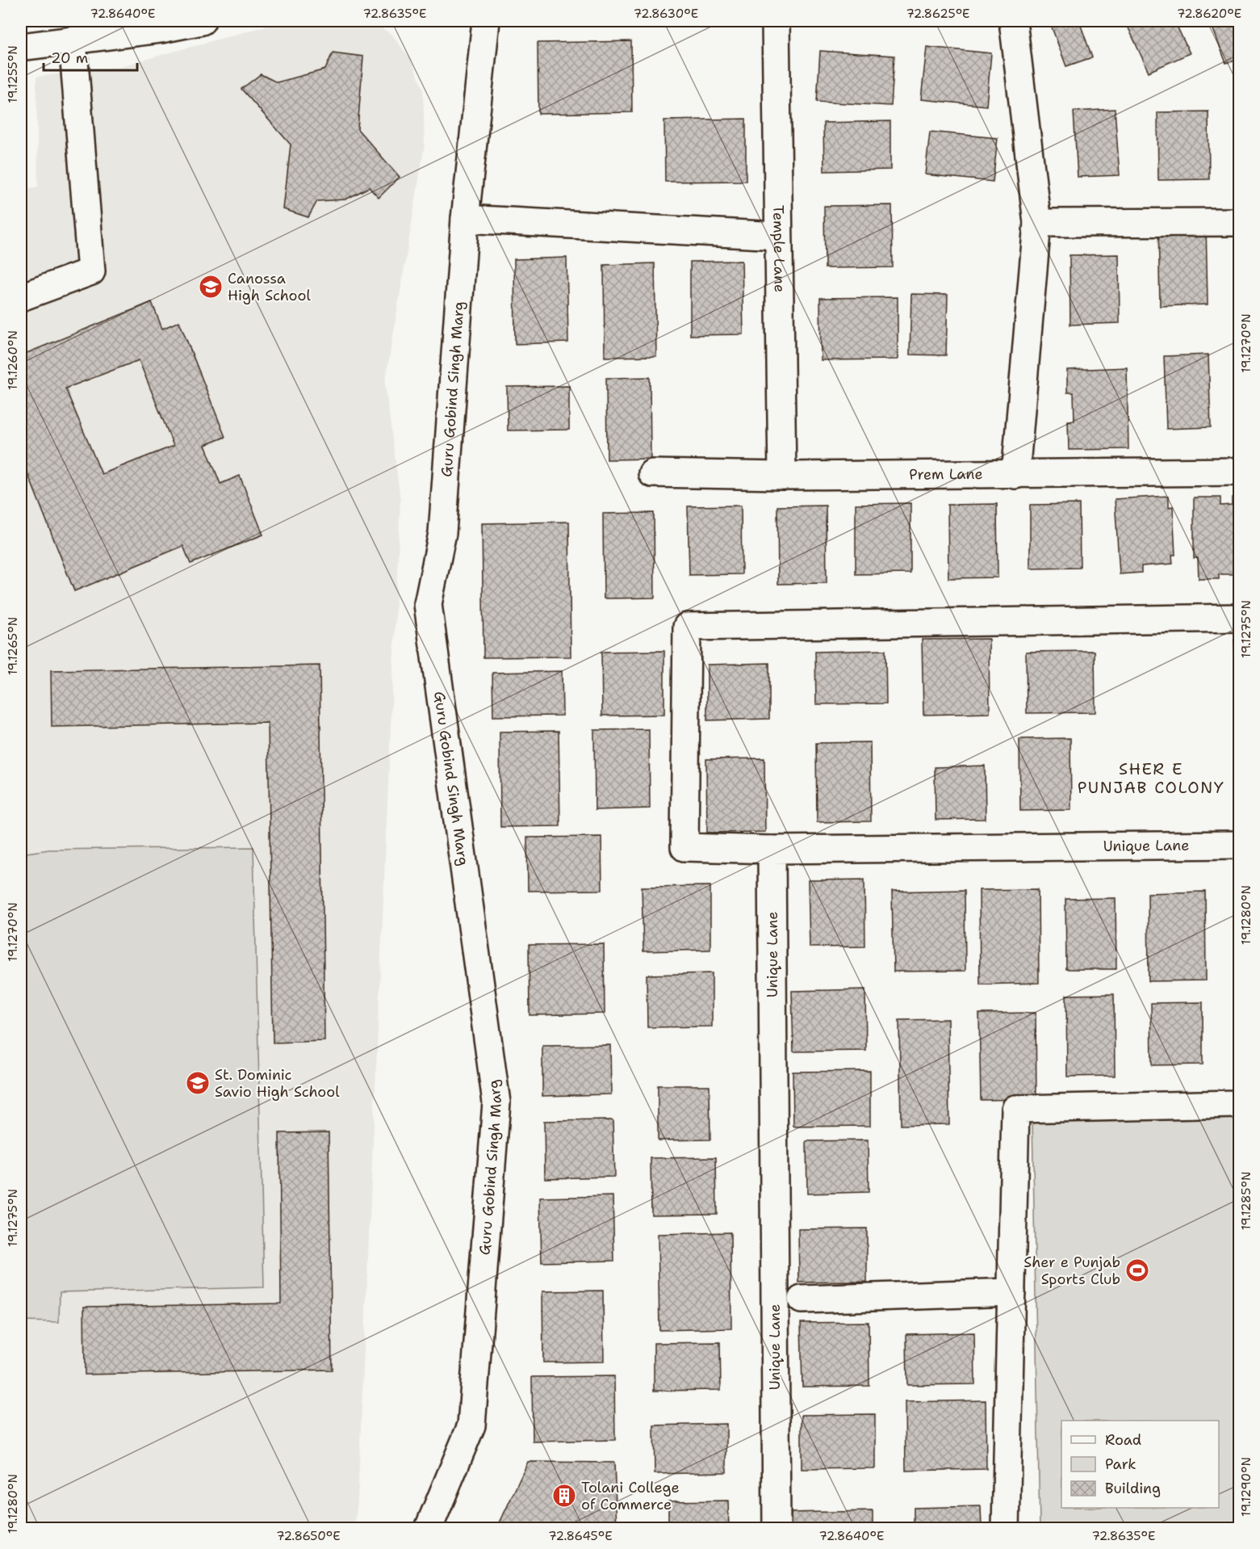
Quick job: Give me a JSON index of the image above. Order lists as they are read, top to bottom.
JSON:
{
  "streets": {
    "street": [
      "Temple Lane",
      "Guru Gobind Singh Marg",
      "Prem Lane",
      "Unique Lane"
    ]
  },
  "crossings": [
    ["Temple Lane", "Prem Lane"]
  ],
  "districts": ["SHER E PUNJAB COLONY"],
  "places": {
    "school or university": ["Canossa High School", "St. Dominic Savio High School"],
    "sports": ["Sher e Punjab Sports Club"],
    "building": ["Tolani College of Commerce"]
  },
  "legend": ["Road", "Park", "Building"],
  "scale_bar": "20 m",
  "coordinates": [
    "72.8640°E",
    "72.8635°E",
    "72.8630°E",
    "72.8625°E",
    "72.8620°E",
    "19.1255°N",
    "19.1270°N",
    "19.1260°N",
    "19.1275°N",
    "19.1265°N",
    "19.1280°N",
    "19.1285°N",
    "19.1290°N",
    "72.8650°E",
    "72.8645°E"
  ]
}
